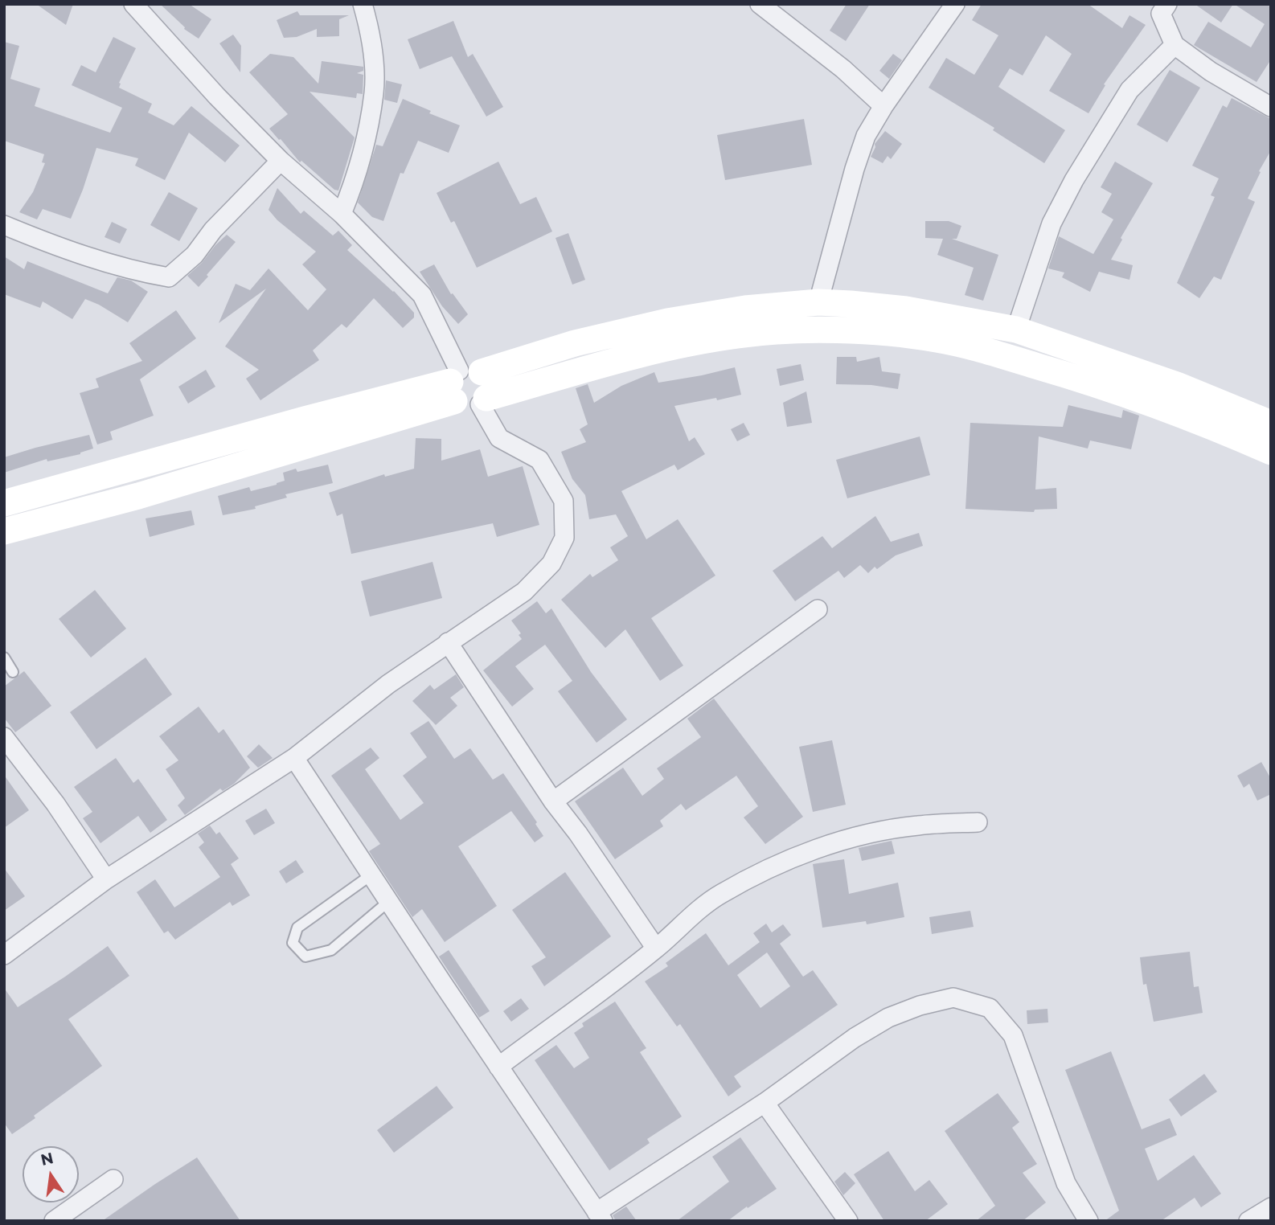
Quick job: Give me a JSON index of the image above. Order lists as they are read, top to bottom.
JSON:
{
  "north": "top"
}
